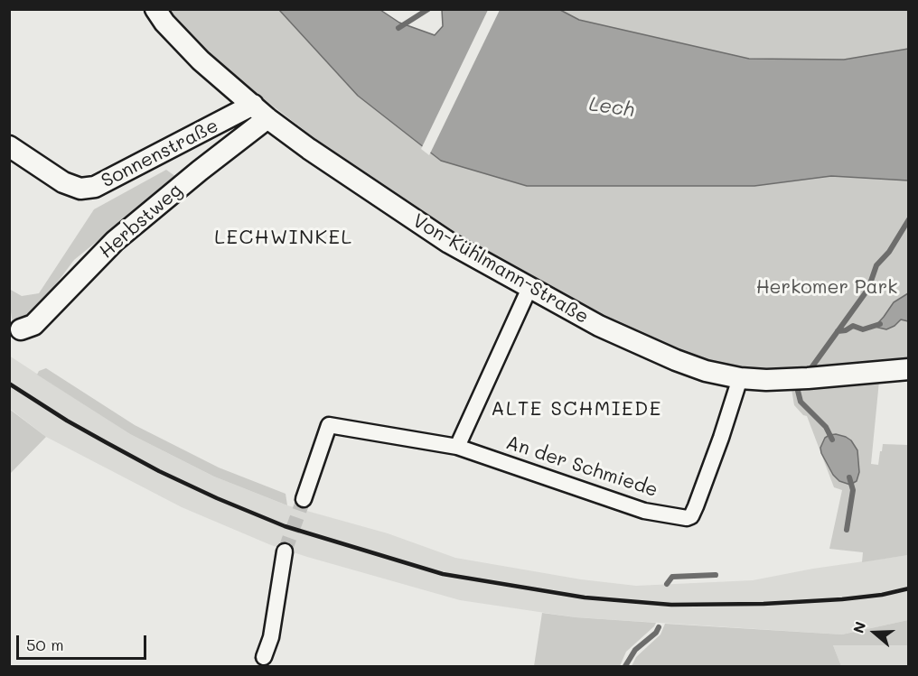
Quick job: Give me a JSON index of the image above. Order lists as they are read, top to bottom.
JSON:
{
  "streets": {
    "street": [
      "Sonnenstraße",
      "Herbstweg",
      "Von-Kühlmann-Straße",
      "An der Schmiede"
    ]
  },
  "crossings": [
    ["Sonnenstraße", "Herbstweg"],
    ["Sonnenstraße", "Von-Kühlmann-Straße"],
    ["Herbstweg", "Von-Kühlmann-Straße"],
    ["Von-Kühlmann-Straße", "An der Schmiede"]
  ],
  "districts": ["LECHWINKEL", "ALTE SCHMIEDE"],
  "water": ["Lech"],
  "parks": ["Herkomer Park"],
  "scale_bar": "50 m",
  "north": "left"
}
